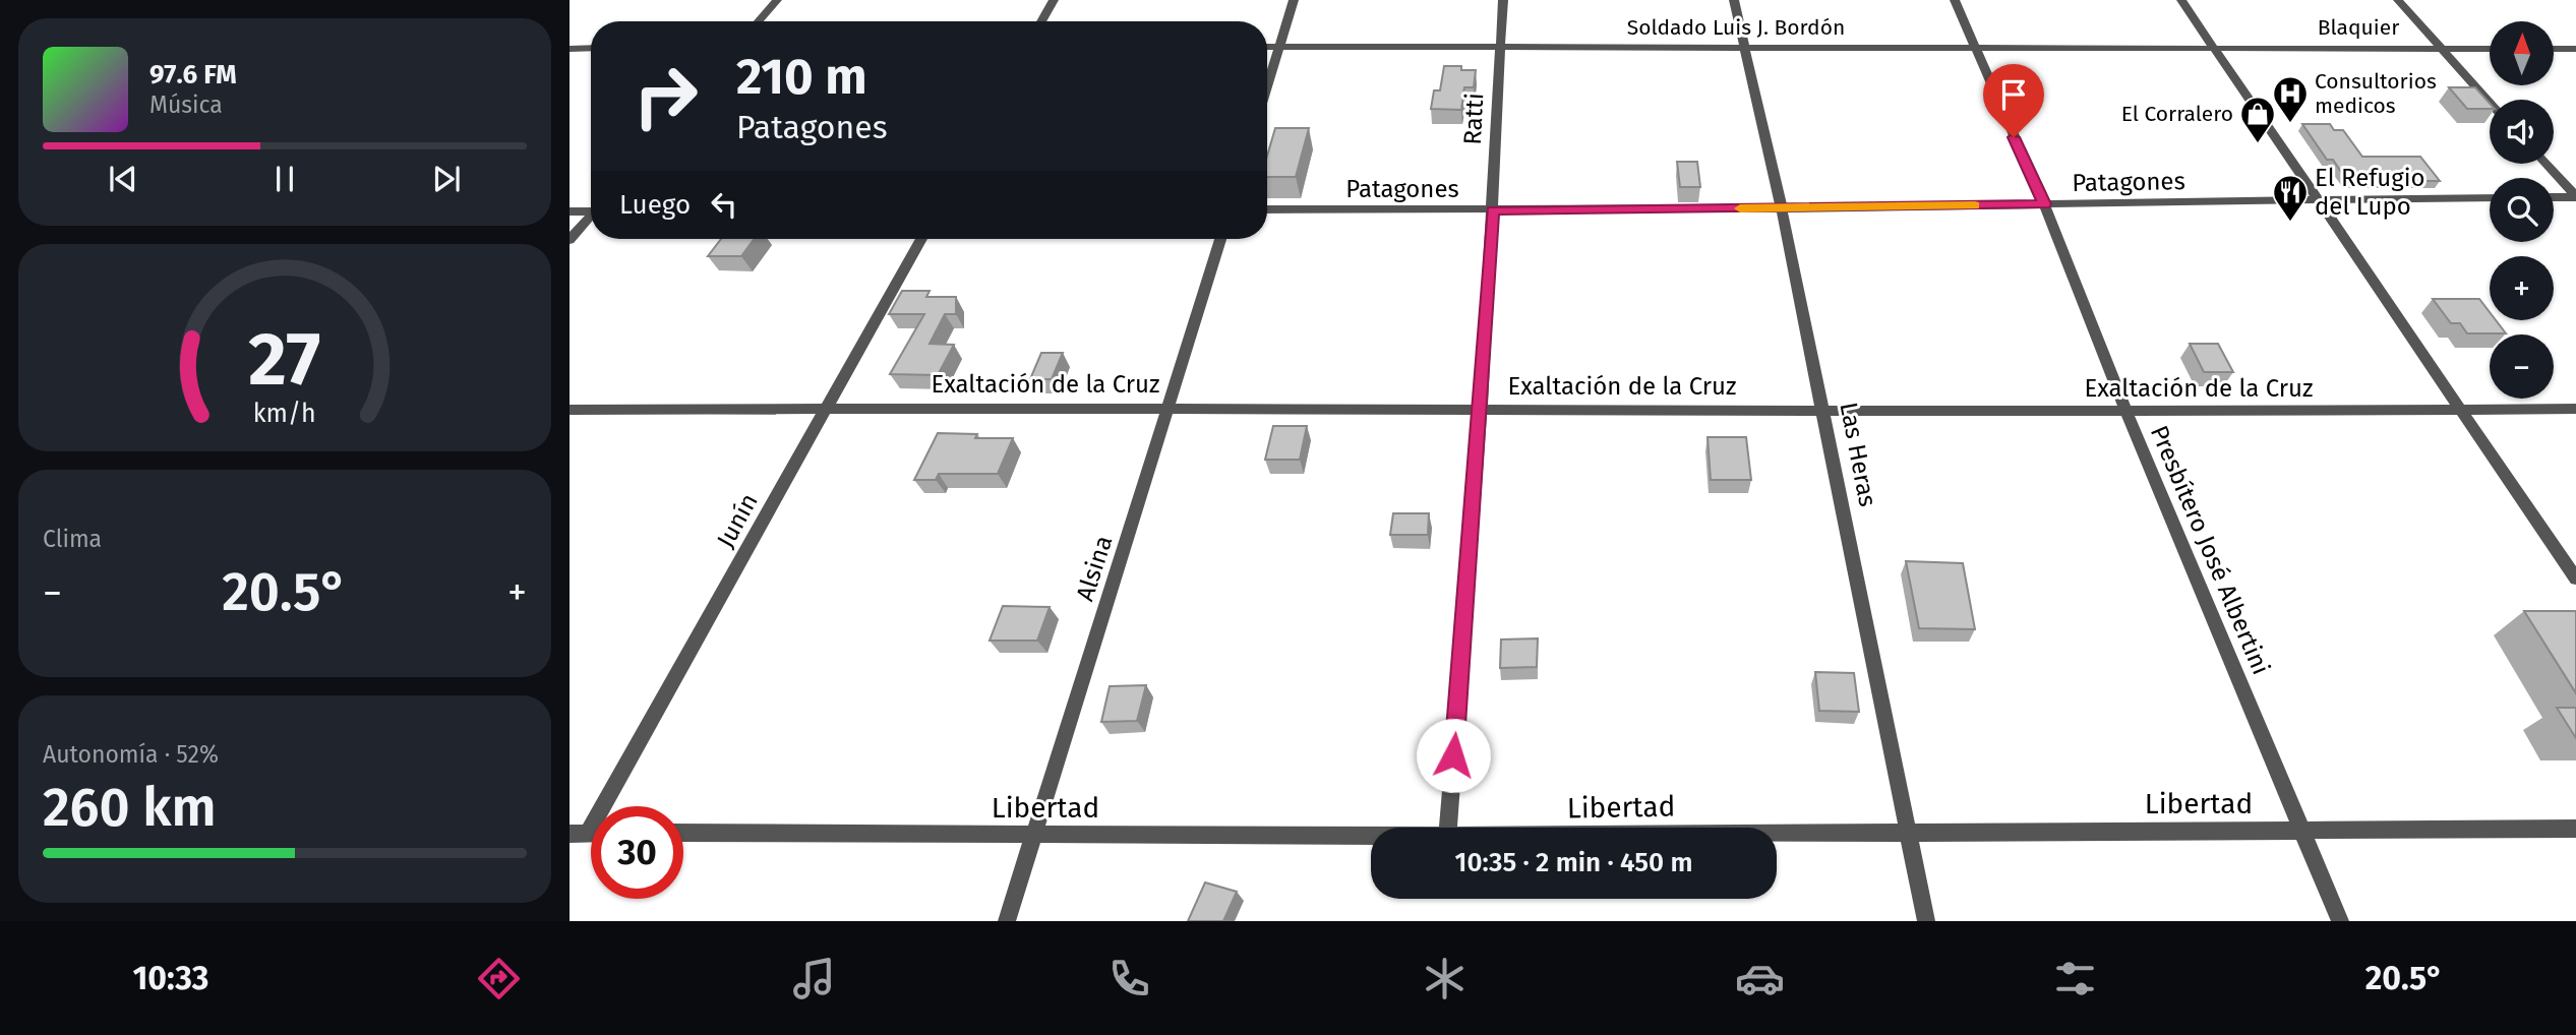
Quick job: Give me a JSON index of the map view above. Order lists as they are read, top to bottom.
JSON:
{
  "streets": {
    "street": [
      "Soldado Luis J. Bordón",
      "Blaquier",
      "Ratti",
      "Patagones",
      "Exaltación de la Cruz",
      "Las Heras",
      "Junín",
      "Presbítero José Albertini",
      "Alsina",
      "Libertad"
    ]
  },
  "crossings": [
    ["Soldado Luis J. Bordón", "Blaquier"],
    ["Soldado Luis J. Bordón", "Ratti"],
    ["Soldado Luis J. Bordón", "Las Heras"],
    ["Soldado Luis J. Bordón", "Presbítero José Albertini"],
    ["Ratti", "Patagones"],
    ["Ratti", "Exaltación de la Cruz"],
    ["Patagones", "Las Heras"],
    ["Patagones", "Presbítero José Albertini"],
    ["Exaltación de la Cruz", "Las Heras"],
    ["Exaltación de la Cruz", "Junín"],
    ["Exaltación de la Cruz", "Presbítero José Albertini"],
    ["Exaltación de la Cruz", "Alsina"],
    ["Las Heras", "Libertad"],
    ["Presbítero José Albertini", "Libertad"],
    ["Alsina", "Libertad"]
  ],
  "places": {
    "hospital": ["Consultorios medicos"],
    "shop": ["El Corralero"],
    "restaurant": ["El Refugio del Lupo"]
  },
  "north": "top",
  "page": {
    "map_buttons": ["+", "−"],
    "turn": ["210 m", "Patagones"],
    "song": ["97.6 FM", "Música"],
    "then": "Luego",
    "tile": [
      "Clima",
      ["Autonomía · 52%", "260 km"]
    ],
    "heat": ["−", "20.5°", "+"],
    "limit": "30",
    "trip": "10:35 · 2 min · 450 m",
    "tabs": ["10:33", "20.5°"],
    "gauge": ["27", "km/h"]
  }
}
